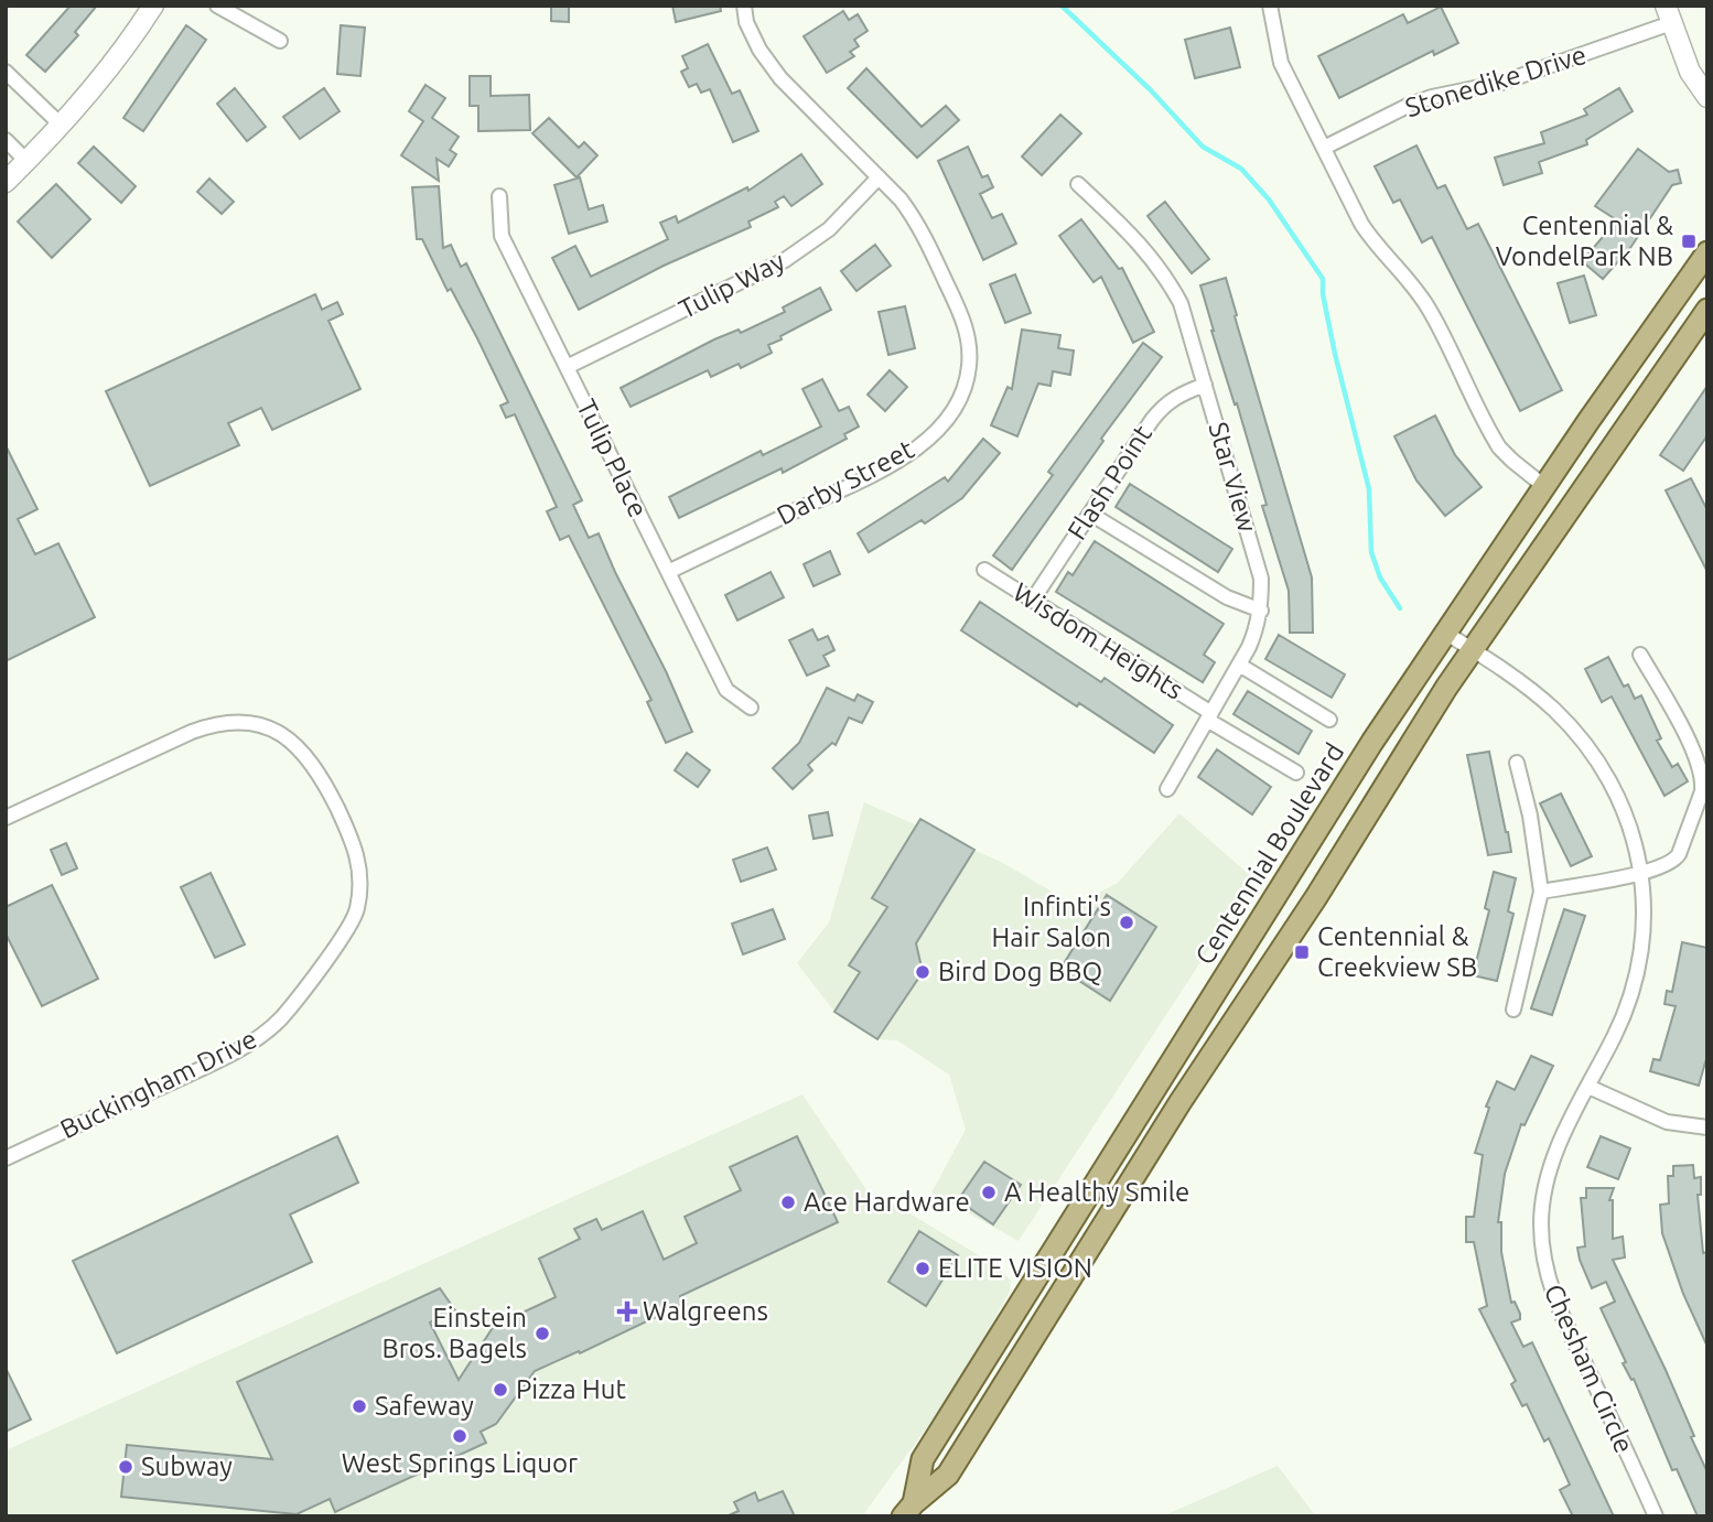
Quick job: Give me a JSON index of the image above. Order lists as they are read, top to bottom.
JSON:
{
  "streets": {
    "main road": ["Centennial Boulevard"],
    "street": [
      "Stonedike Drive",
      "Tulip Way",
      "Tulip Place",
      "Star View",
      "Darby Street",
      "Flash Point",
      "Wisdom Heights",
      "Buckingham Drive",
      "Chesham Circle"
    ]
  },
  "crossings": [
    ["Tulip Way", "Tulip Place"],
    ["Tulip Way", "Darby Street"],
    ["Tulip Place", "Darby Street"],
    ["Star View", "Flash Point"],
    ["Star View", "Wisdom Heights"],
    ["Flash Point", "Wisdom Heights"],
    ["Centennial Boulevard", "Chesham Circle"]
  ],
  "places": {
    "transit": ["Centennial & VondelPark NB", "Centennial & Creekview SB"],
    "other": [
      "Infinti's Hair Salon",
      "Bird Dog BBQ",
      "A Healthy Smile",
      "Ace Hardware",
      "ELITE VISION",
      "Einstein Bros. Bagels",
      "Pizza Hut",
      "Safeway",
      "West Springs Liquor",
      "Subway"
    ],
    "health": ["Walgreens"]
  }
}
